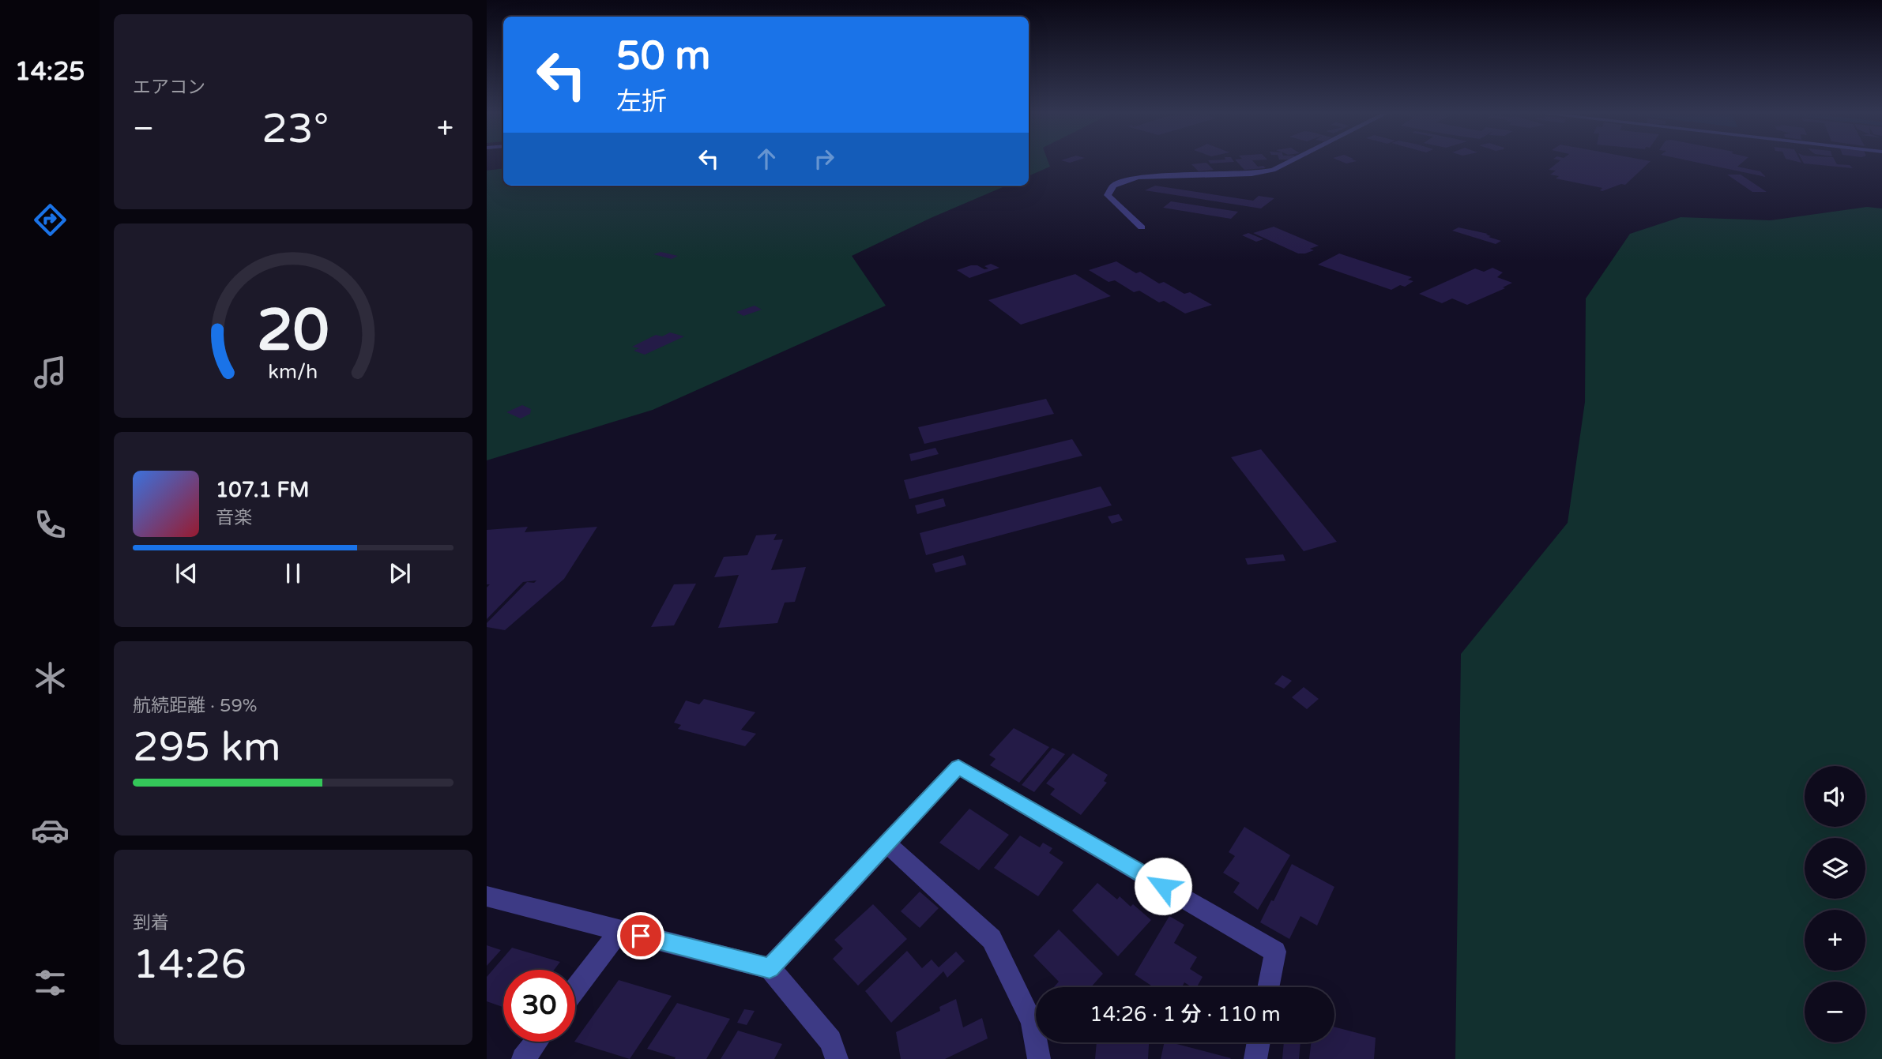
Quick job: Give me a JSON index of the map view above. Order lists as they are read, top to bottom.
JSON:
{
  "page": {
    "tabs": "14:25",
    "tile": [
      "エアコン",
      ["航続距離 · 59%", "295 km"],
      ["到着", "14:26"]
    ],
    "turn": ["50 m", "左折"],
    "heat": ["−", "23°", "+"],
    "song": ["107.1 FM", "音楽"],
    "map_buttons": ["+", "−"],
    "limit": "30",
    "trip": "14:26 · 1 分 · 110 m",
    "gauge": ["20", "km/h"]
  }
}
